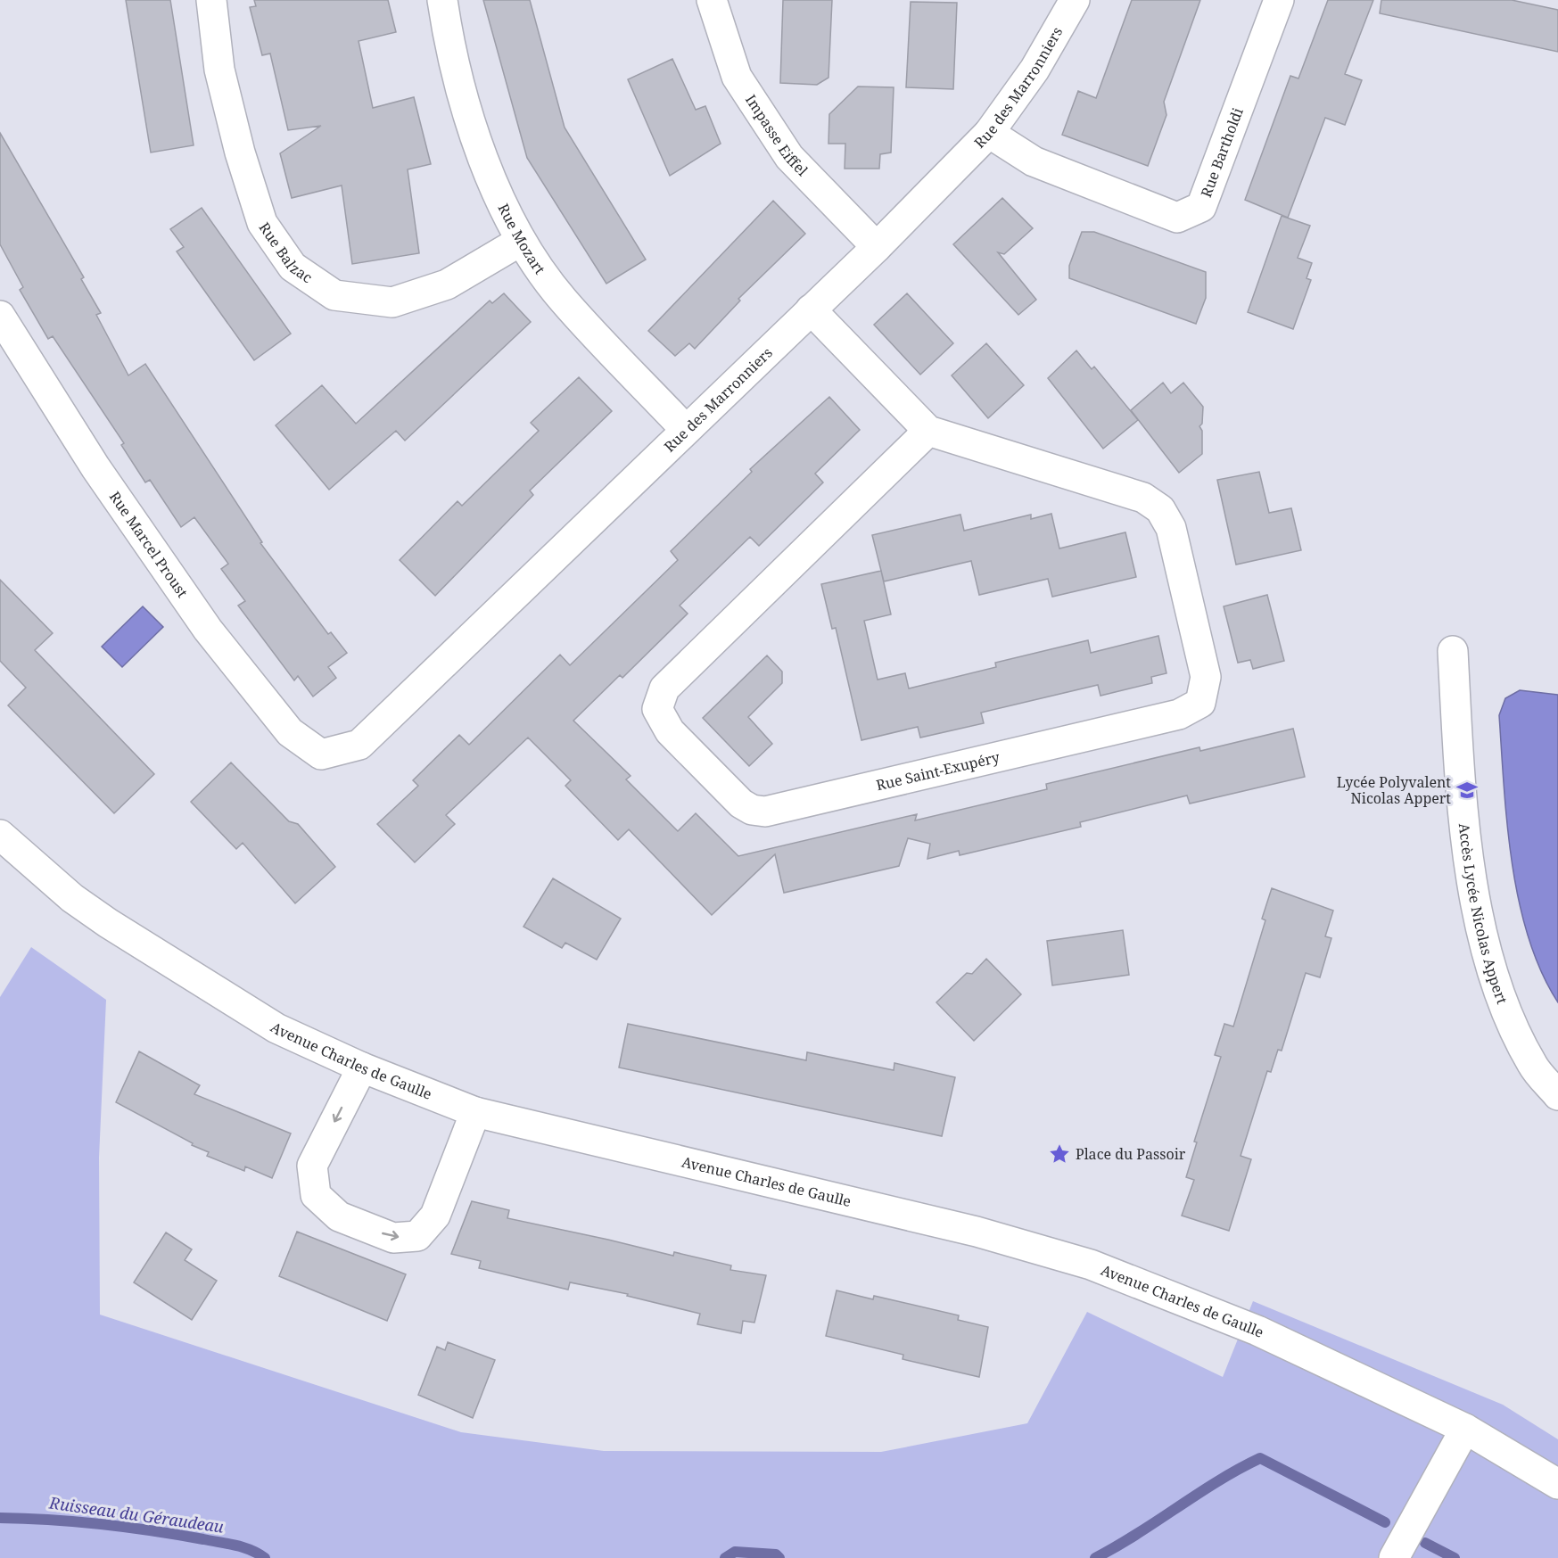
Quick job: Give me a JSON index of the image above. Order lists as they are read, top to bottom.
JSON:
{
  "streets": {
    "street": [
      "Rue des Marronniers",
      "Impasse Eiffel",
      "Rue Bartholdi",
      "Rue Mozart",
      "Rue Balzac",
      "Rue Marcel Proust",
      "Rue Saint-Exupéry",
      "Accès Lycée Nicolas Appert",
      "Avenue Charles de Gaulle"
    ]
  },
  "crossings": [
    ["Rue des Marronniers", "Impasse Eiffel"],
    ["Rue des Marronniers", "Rue Bartholdi"],
    ["Rue des Marronniers", "Rue Mozart"],
    ["Rue des Marronniers", "Rue Marcel Proust"],
    ["Rue des Marronniers", "Rue Saint-Exupéry"],
    ["Rue Mozart", "Rue Balzac"]
  ],
  "water": ["Ruisseau du Géraudeau"],
  "places": {
    "school or university": ["Lycée Polyvalent Nicolas Appert"],
    "place": ["Place du Passoir"]
  }
}
